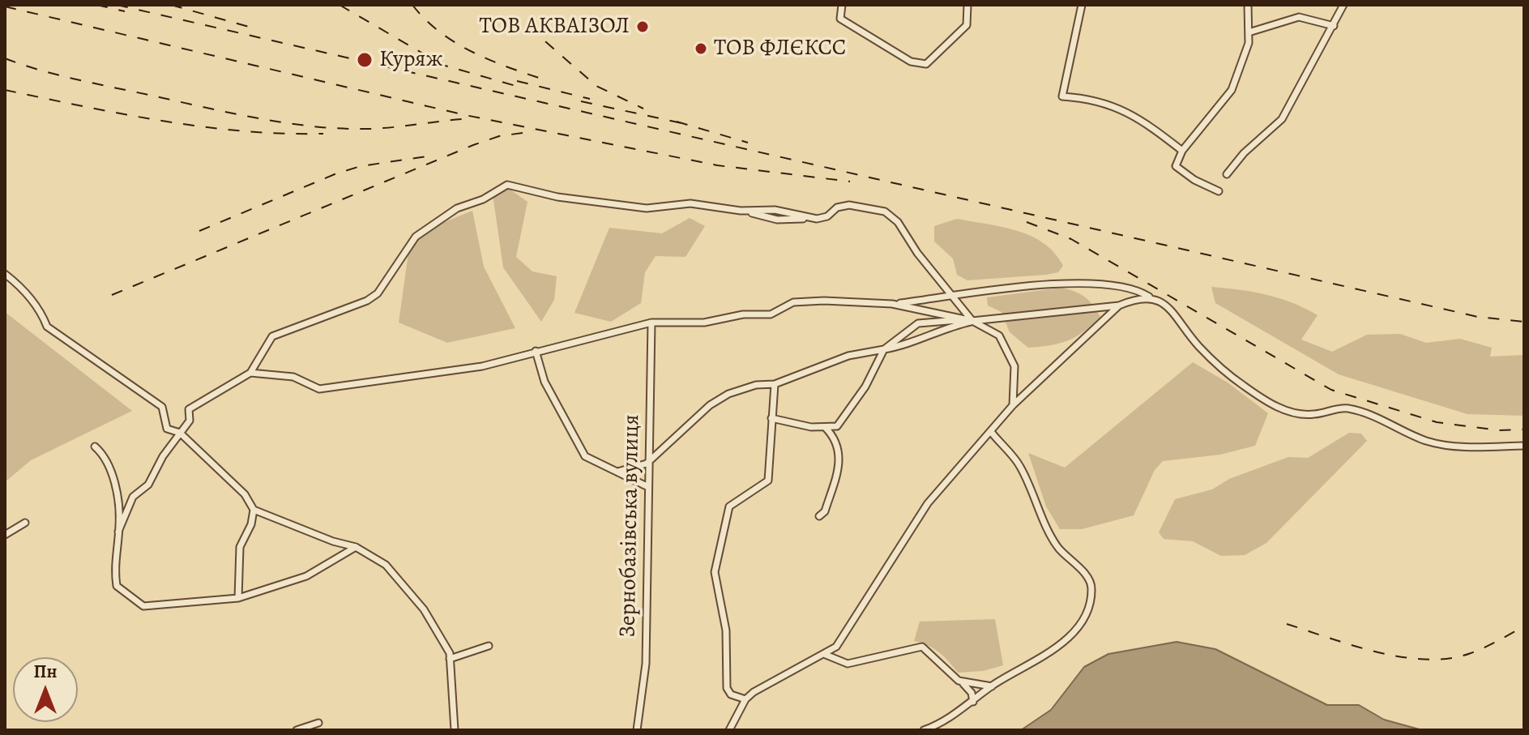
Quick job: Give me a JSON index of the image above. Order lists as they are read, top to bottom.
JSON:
{
  "streets": {
    "street": ["Зернобазівська вулиця"]
  },
  "places": ["ТОВ АКВАІЗОЛ", "ТОВ ФЛЄКСС", "Куряж"],
  "north": "top"
}
